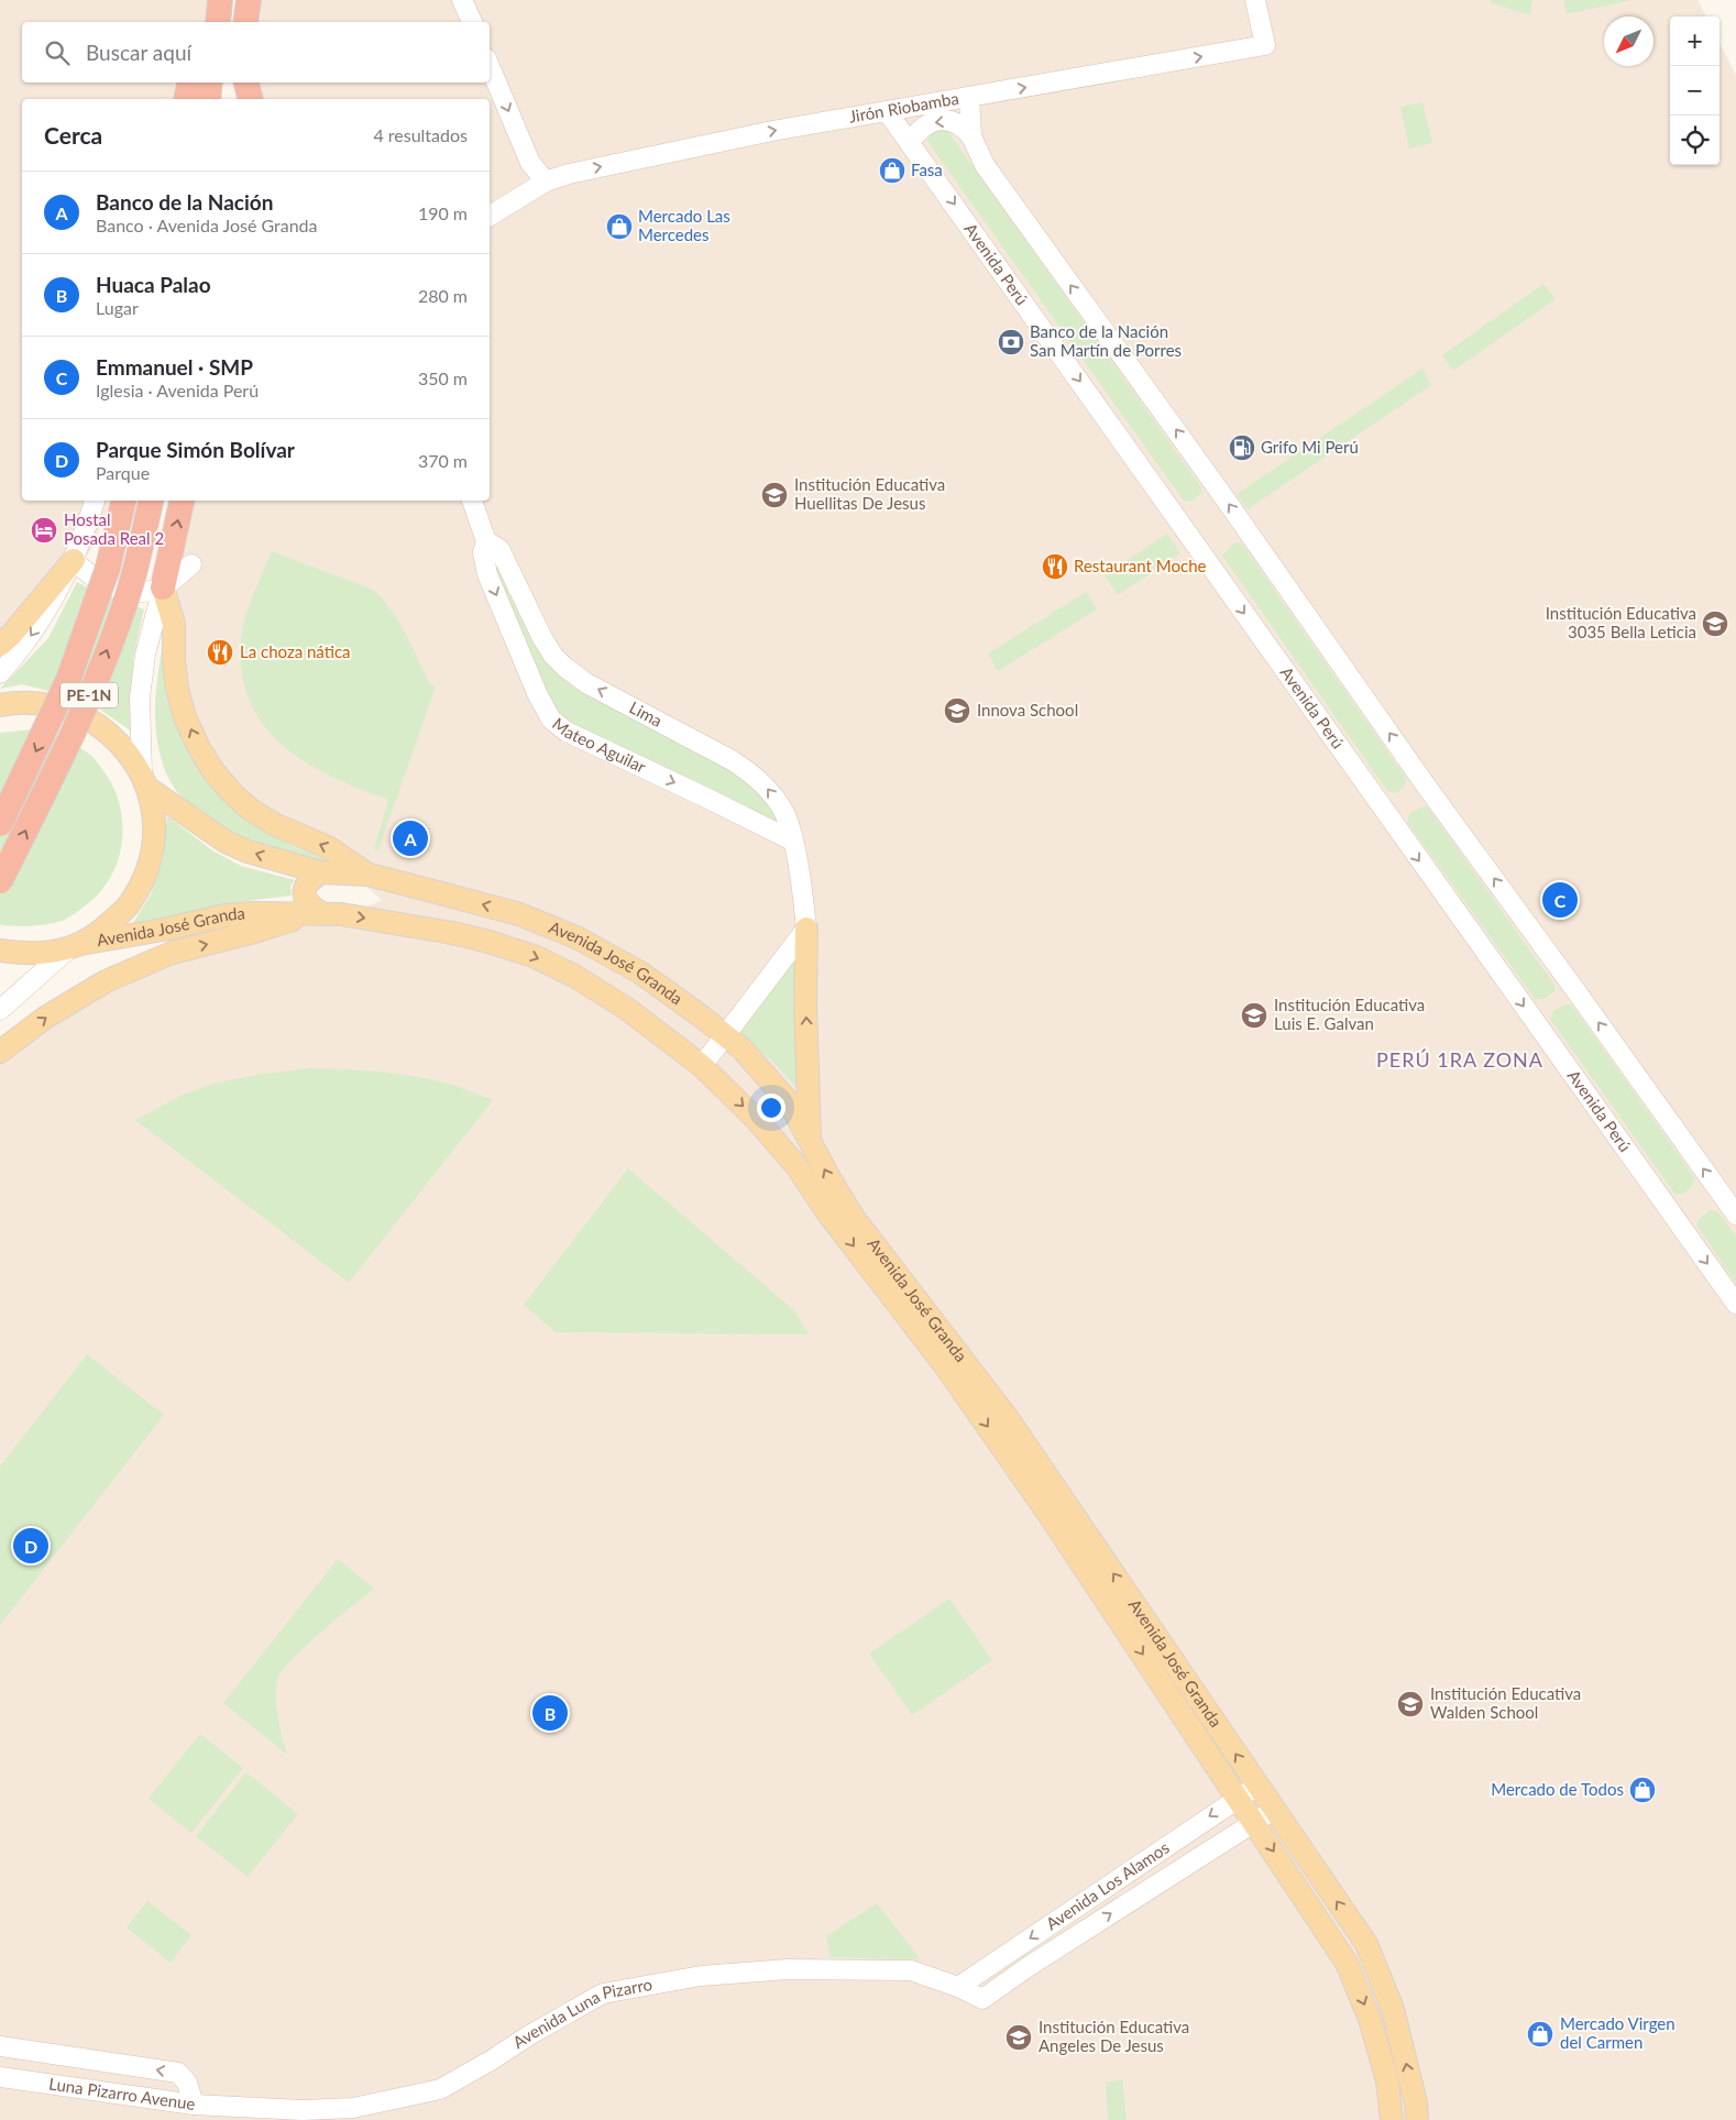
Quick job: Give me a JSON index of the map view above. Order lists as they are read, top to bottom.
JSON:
{
  "streets": {
    "highway": ["PE-1N"],
    "main road": [
      "Jirón Riobamba",
      "Avenida Perú",
      "Lima",
      "Mateo Aguilar",
      "Avenida José Granda",
      "Avenida Los Alamos",
      "Avenida Luna Pizarro",
      "Luna Pizarro Avenue"
    ]
  },
  "crossings": [
    ["Jirón Riobamba", "Avenida Perú"],
    ["Lima", "Mateo Aguilar"],
    ["Avenida José Granda", "Avenida Los Alamos"],
    ["Avenida Los Alamos", "Avenida Luna Pizarro"],
    ["Avenida Luna Pizarro", "Luna Pizarro Avenue"]
  ],
  "one_way": ["Jirón Riobamba", "Lima", "Mateo Aguilar"],
  "districts": ["PERÚ 1RA ZONA"],
  "places": {
    "shop": [
      "Fasa",
      "Mercado Las Mercedes",
      "Mercado de Todos",
      "Mercado Virgen del Carmen"
    ],
    "bank": ["Banco de la Nación San Martín de Porres"],
    "fuel station": ["Grifo Mi Perú"],
    "school or university": [
      "Institución Educativa Huellitas De Jesus",
      "Institución Educativa 3035 Bella Leticia",
      "Innova School",
      "Institución Educativa Luis E. Galvan",
      "Institución Educativa Walden School",
      "Institución Educativa Angeles De Jesus"
    ],
    "hotel": ["Hostal Posada Real 2"],
    "restaurant": ["Restaurant Moche", "La choza nática"]
  },
  "north": "bottom left",
  "page": {
    "map_buttons": ["+", "−"],
    "search": "Buscar aquí",
    "heading": ["Cerca", "4 resultados"],
    "list": [
      {
        "mark": "A",
        "name": "Banco de la Nación",
        "note": "Banco · Avenida José Granda",
        "value": "190 m"
      },
      {
        "mark": "B",
        "name": "Huaca Palao",
        "note": "Lugar",
        "value": "280 m"
      },
      {
        "mark": "C",
        "name": "Emmanuel · SMP",
        "note": "Iglesia · Avenida Perú",
        "value": "350 m"
      },
      {
        "mark": "D",
        "name": "Parque Simón Bolívar",
        "note": "Parque",
        "value": "370 m"
      }
    ],
    "pins": [
      "A",
      "C",
      "D",
      "B"
    ]
  }
}
